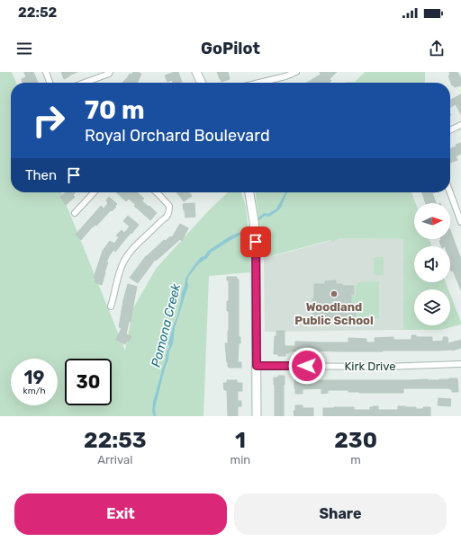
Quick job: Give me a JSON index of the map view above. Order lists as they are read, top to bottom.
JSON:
{
  "streets": {
    "street": ["Kirk Drive"]
  },
  "water": ["Pomona Creek"],
  "places": ["Woodland Public School"],
  "north": "right",
  "page": {
    "status": "22:52",
    "header": "GoPilot",
    "turn": ["70 m", "Royal Orchard Boulevard"],
    "then": "Then",
    "speed": "19 km/h",
    "limit": "30",
    "eta": [
      "22:53",
      "Arrival",
      "1",
      "min",
      "230",
      "m"
    ],
    "buttons": ["Exit", "Share"]
  }
}
